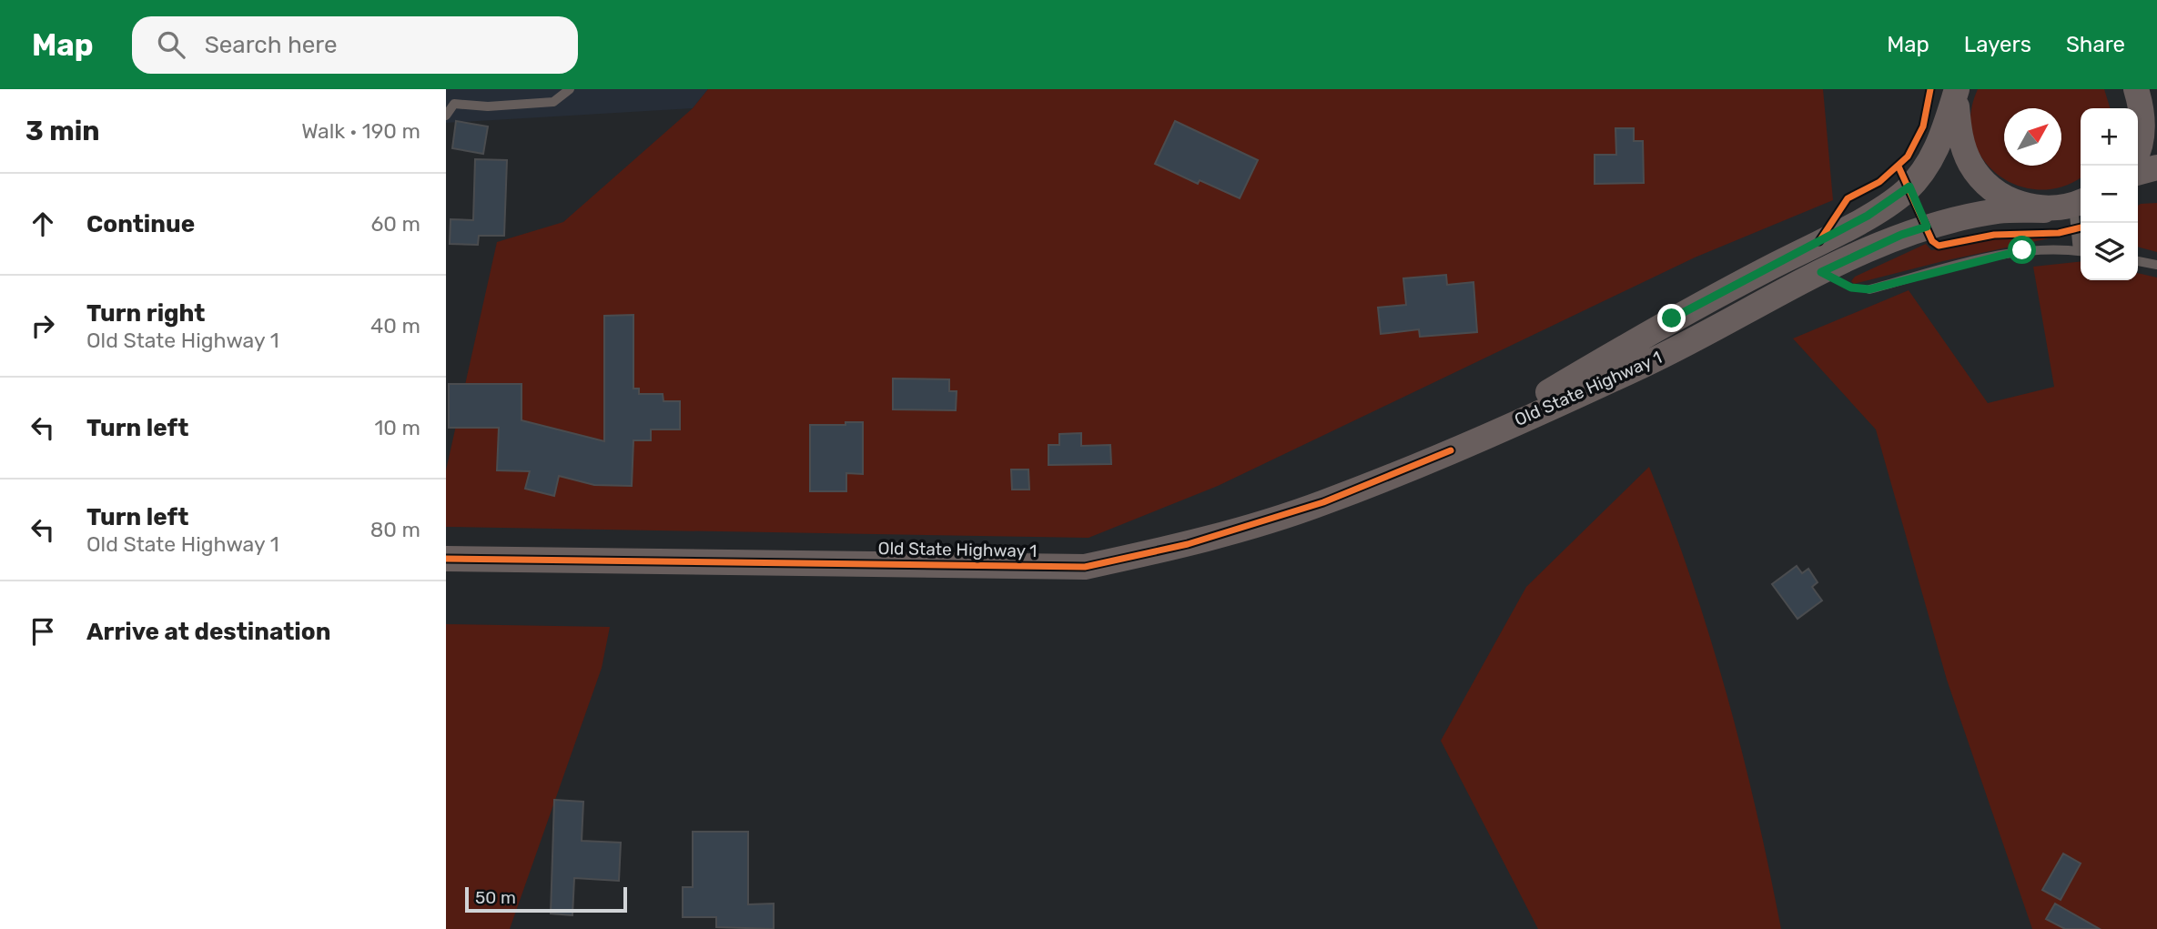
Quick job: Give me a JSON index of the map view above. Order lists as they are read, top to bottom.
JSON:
{
  "streets": {
    "main road": ["Old State Highway 1"]
  },
  "scale_bar": "50 m",
  "north": "top right",
  "page": {
    "header": "Map",
    "search": "Search here",
    "nav": ["Map", "Layers", "Share"],
    "heading": ["3 min", "Walk · 190 m"],
    "map_buttons": ["+", "−"],
    "list": [
      ["Continue", "60 m"],
      ["Turn right", "Old State Highway 1", "40 m"],
      ["Turn left", "10 m"],
      ["Turn left", "Old State Highway 1", "80 m"],
      "Arrive at destination"
    ],
    "scale": "50 m"
  }
}
